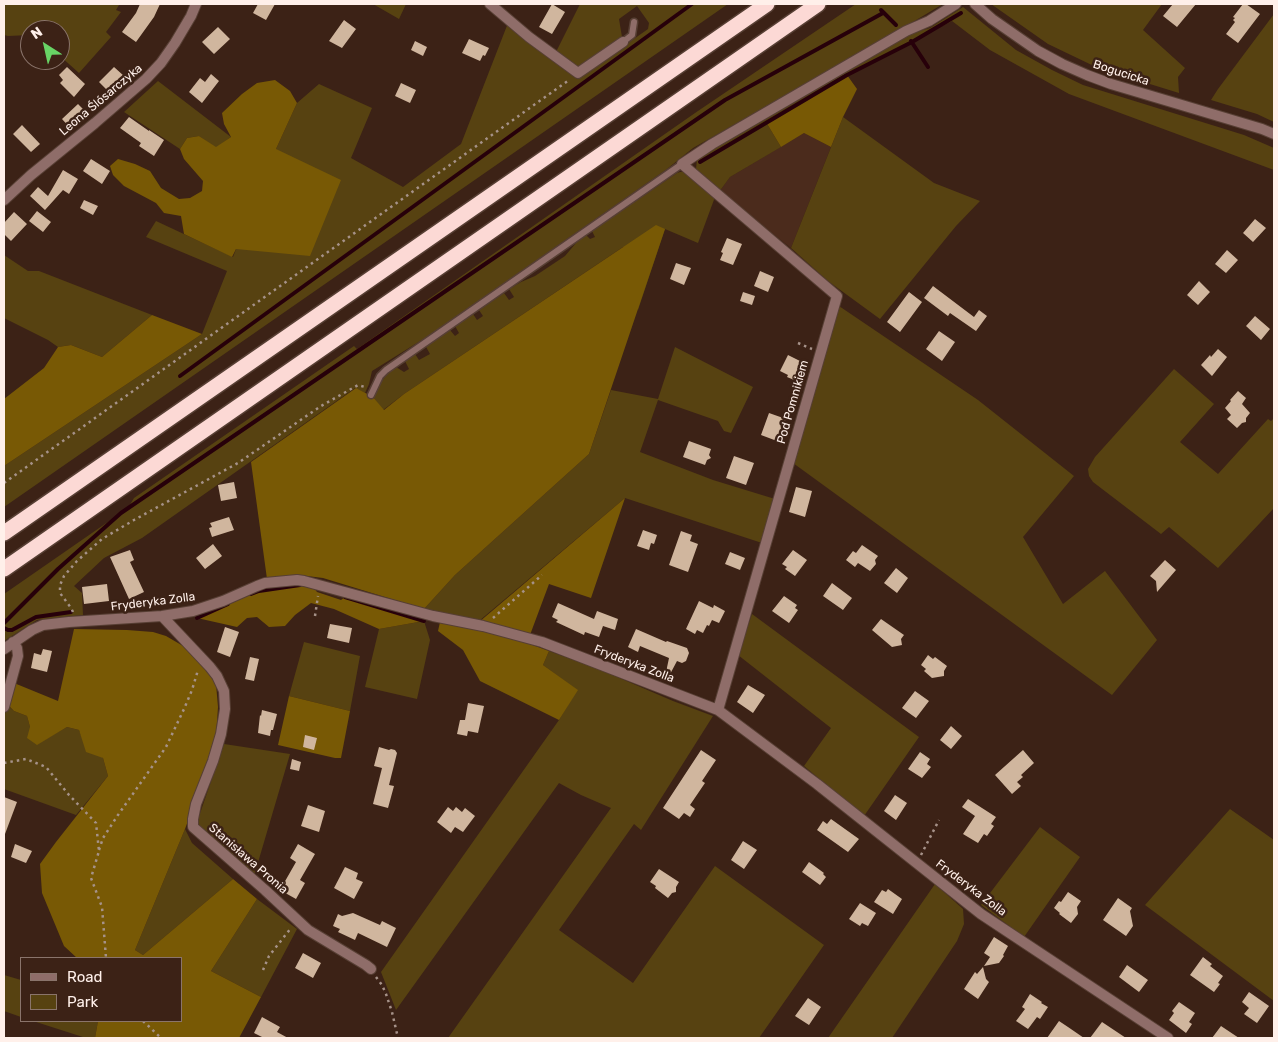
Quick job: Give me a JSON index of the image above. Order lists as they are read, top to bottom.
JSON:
{
  "streets": {
    "street": [
      "Bogucicka",
      "Leona Ślósarczyka",
      "Pod Pomnikiem",
      "Fryderyka Zolla",
      "Stanisława Pronia"
    ]
  },
  "crossings": [
    ["Pod Pomnikiem", "Fryderyka Zolla"],
    ["Fryderyka Zolla", "Stanisława Pronia"]
  ],
  "legend": ["Road", "Park"],
  "north": "top left"
}
